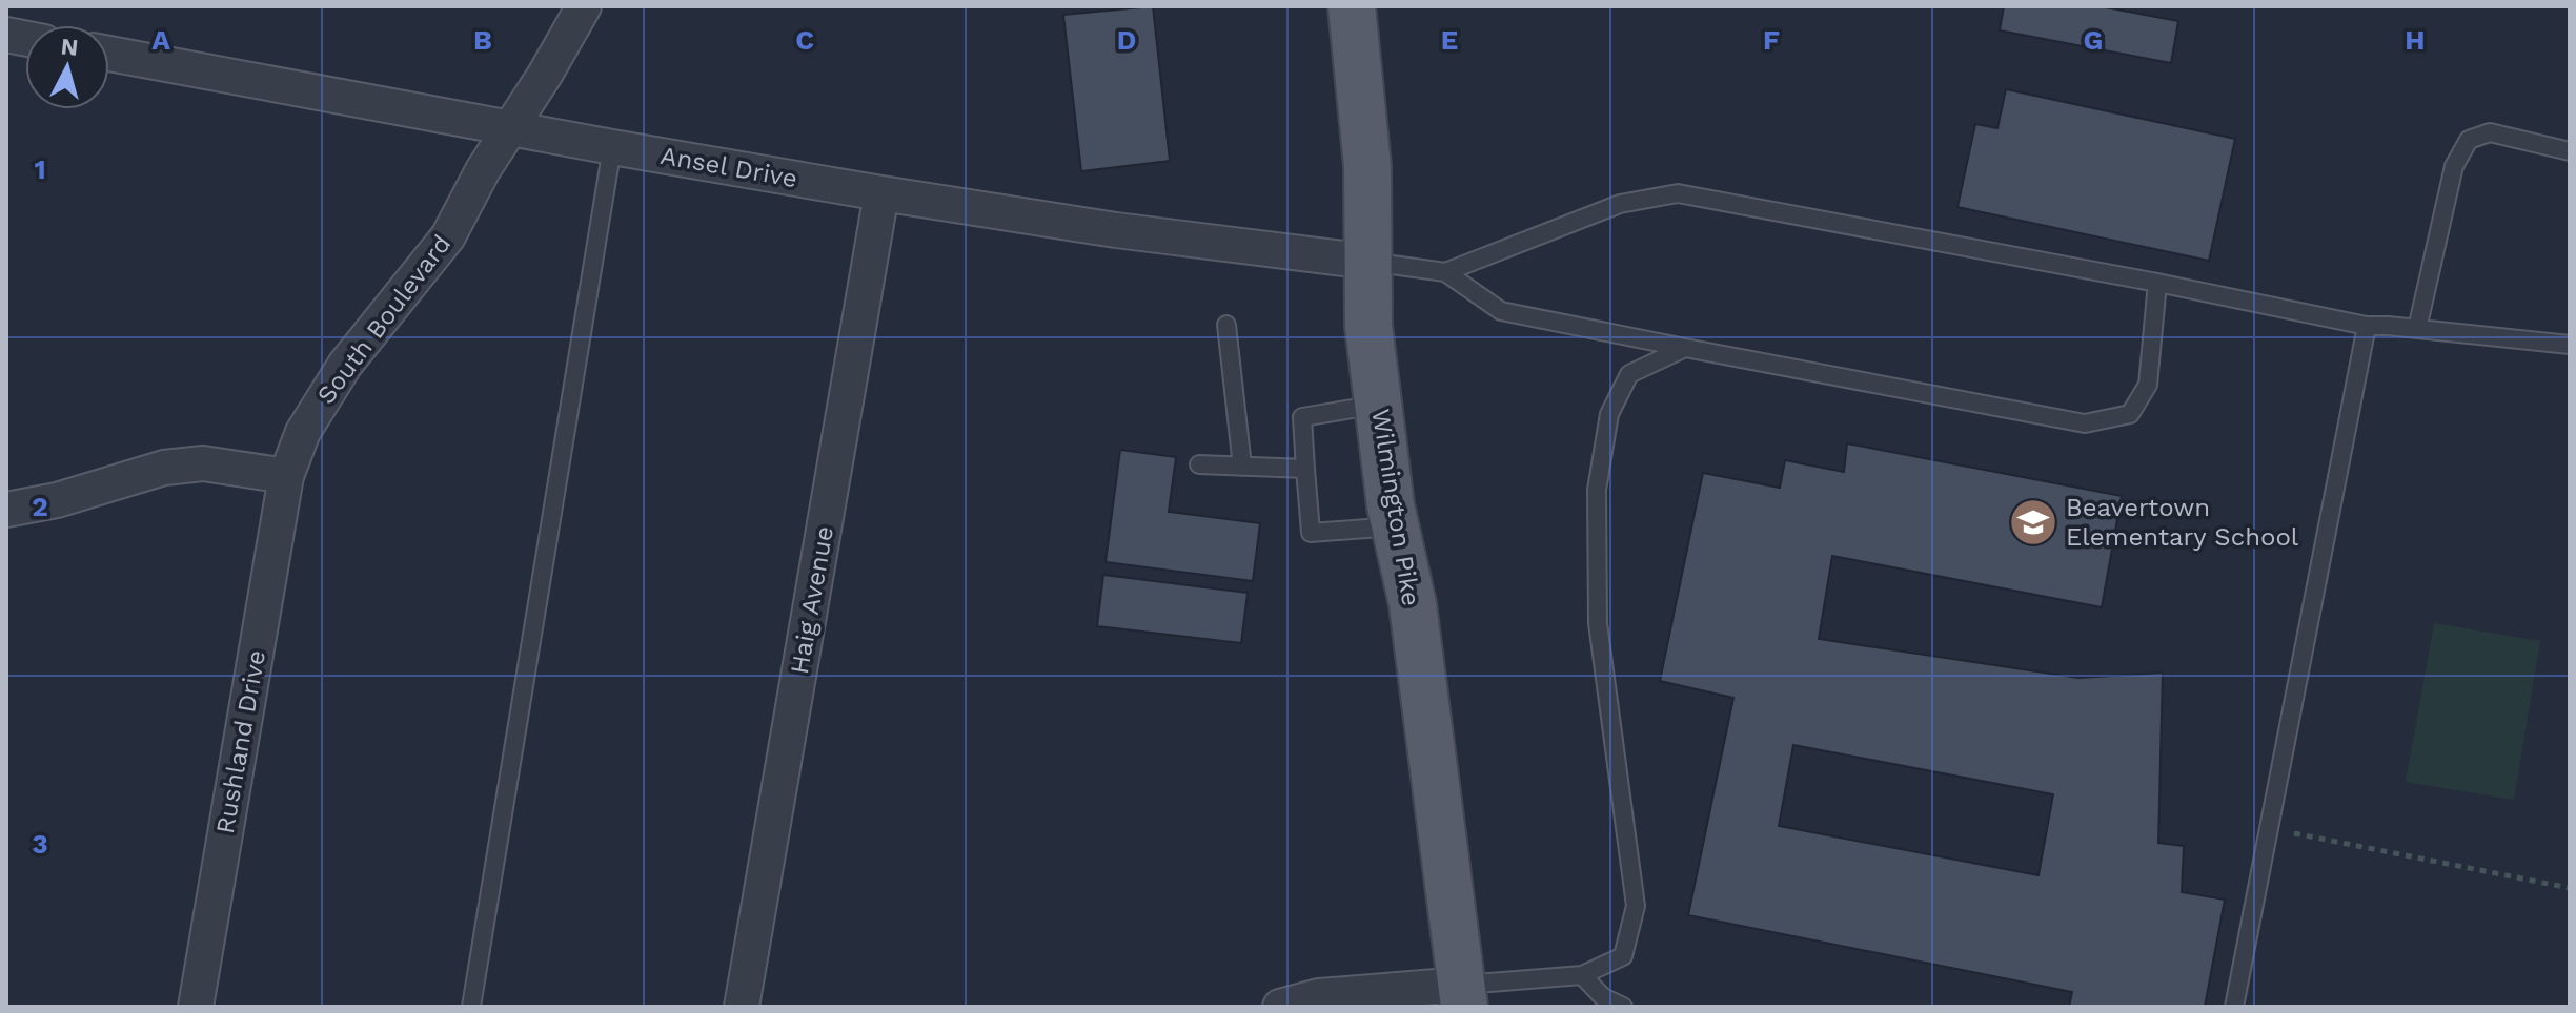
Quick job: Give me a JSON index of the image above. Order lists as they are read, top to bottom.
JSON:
{
  "streets": {
    "main road": ["Wilmington Pike"],
    "street": [
      "Ansel Drive",
      "South Boulevard",
      "Haig Avenue",
      "Rushland Drive"
    ]
  },
  "crossings": [
    ["Ansel Drive", "South Boulevard"],
    ["Ansel Drive", "Wilmington Pike"],
    ["Ansel Drive", "Haig Avenue"],
    ["South Boulevard", "Rushland Drive"]
  ],
  "places": {
    "school or university": ["Beavertown Elementary School"]
  },
  "north": "top",
  "grid": {
    "columns": [
      "A",
      "B",
      "C",
      "D",
      "E",
      "F",
      "G",
      "H"
    ],
    "rows": ["1", "2", "3"]
  }
}
